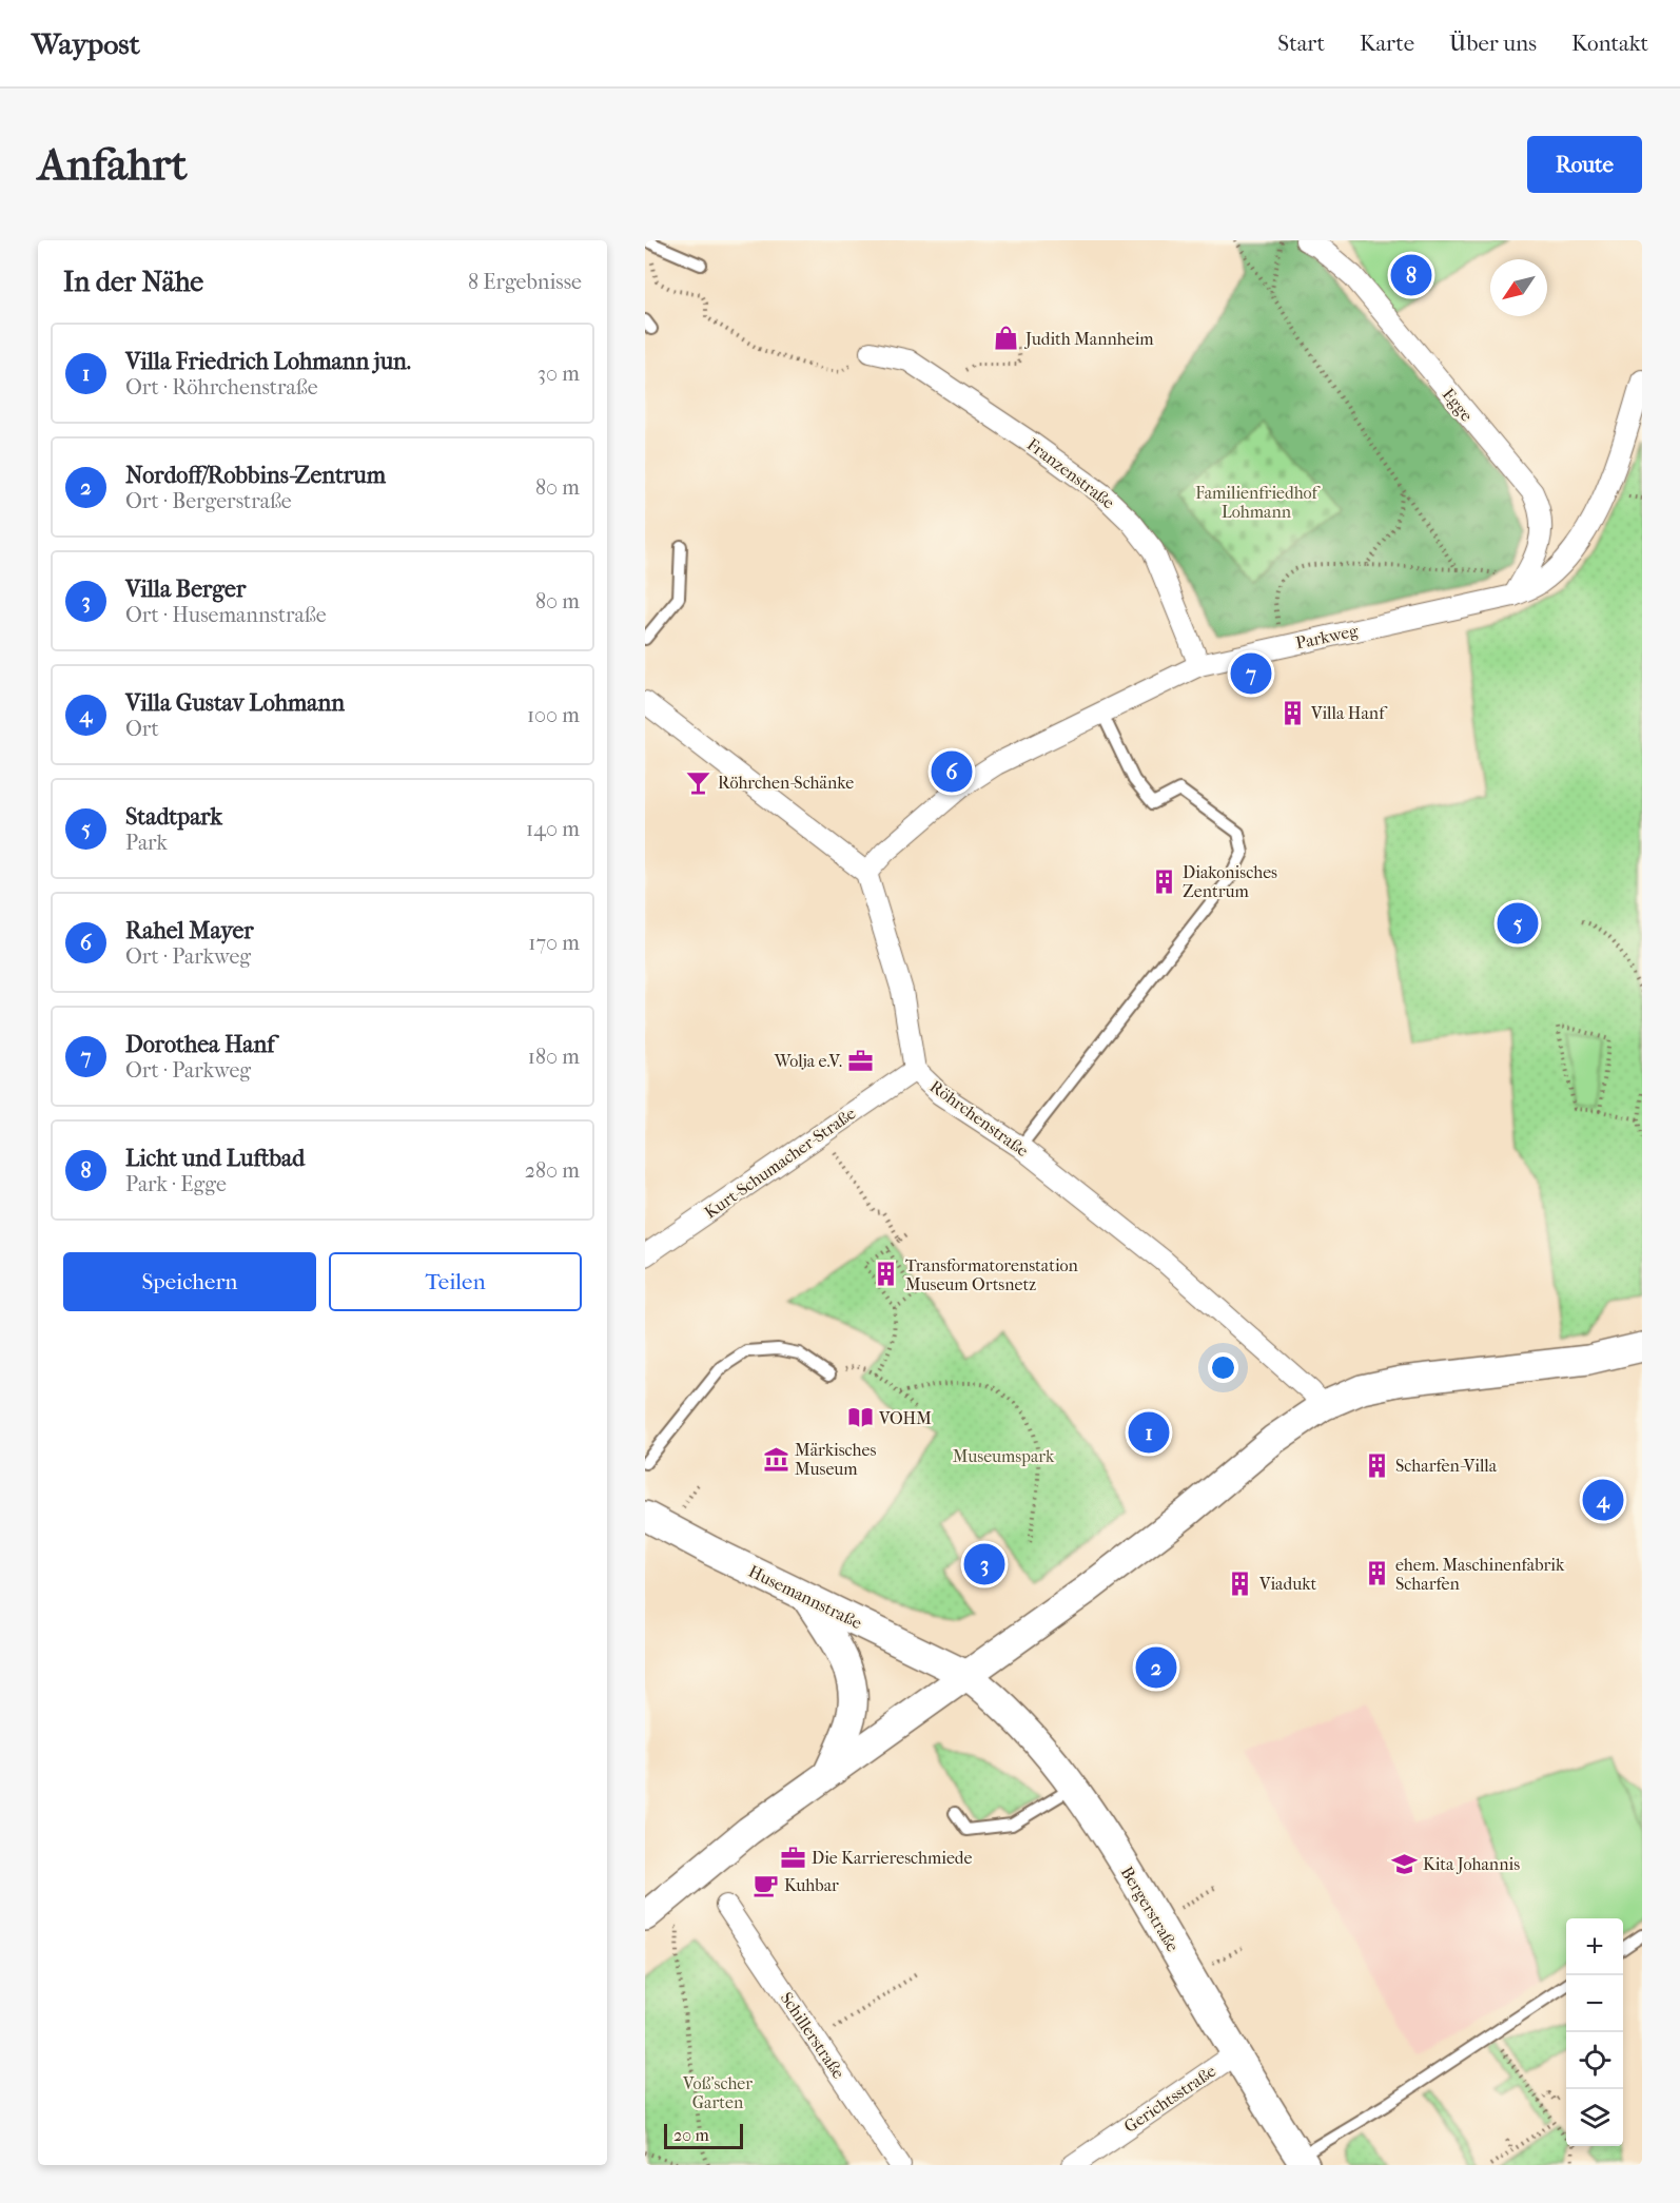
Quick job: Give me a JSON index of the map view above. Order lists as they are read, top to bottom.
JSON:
{
  "streets": {
    "main road": ["Husemannstraße", "Bergerstraße"],
    "street": [
      "Egge",
      "Franzenstraße",
      "Parkweg",
      "Röhrchenstraße",
      "Kurt-Schumacher-Straße",
      "Schillerstraße",
      "Gerichtsstraße"
    ]
  },
  "crossings": [
    ["Egge", "Parkweg"],
    ["Franzenstraße", "Parkweg"],
    ["Parkweg", "Röhrchenstraße"],
    ["Röhrchenstraße", "Kurt-Schumacher-Straße"],
    ["Husemannstraße", "Bergerstraße"],
    ["Bergerstraße", "Gerichtsstraße"]
  ],
  "parks": ["Familienfriedhof Lohmann", "Museumspark", "Voß’scher Garten"],
  "places": {
    "shop": ["Judith Mannheim"],
    "building": [
      "Villa Hanf",
      "Diakonisches Zentrum",
      "Transformatorenstation Museum Ortsnetz",
      "Scharfen-Villa",
      "ehem. Maschinenfabrik Scharfen",
      "Viadukt"
    ],
    "bar": ["Röhrchen-Schänke"],
    "office": ["Wolja e.V.", "Die Karriereschmiede"],
    "library": ["VOHM"],
    "museum": ["Märkisches Museum"],
    "school or university": ["Kita Johannis"],
    "cafe": ["Kuhbar"]
  },
  "scale_bar": "20 m",
  "north": "bottom left",
  "page": {
    "header": "Waypost",
    "nav": [
      "Start",
      "Karte",
      "Über uns",
      "Kontakt"
    ],
    "buttons": [
      "Route",
      ["Speichern", "Teilen"]
    ],
    "title": "Anfahrt",
    "heading": ["In der Nähe", "8 Ergebnisse"],
    "pins": [
      "8",
      "7",
      "6",
      "5",
      "1",
      "4",
      "3",
      "2"
    ],
    "list": [
      {
        "mark": "1",
        "name": "Villa Friedrich Lohmann jun.",
        "note": "Ort · Röhrchenstraße",
        "value": "30 m"
      },
      {
        "mark": "2",
        "name": "Nordoff/Robbins-Zentrum",
        "note": "Ort · Bergerstraße",
        "value": "80 m"
      },
      {
        "mark": "3",
        "name": "Villa Berger",
        "note": "Ort · Husemannstraße",
        "value": "80 m"
      },
      {
        "mark": "4",
        "name": "Villa Gustav Lohmann",
        "note": "Ort",
        "value": "100 m"
      },
      {
        "mark": "5",
        "name": "Stadtpark",
        "note": "Park",
        "value": "140 m"
      },
      {
        "mark": "6",
        "name": "Rahel Mayer",
        "note": "Ort · Parkweg",
        "value": "170 m"
      },
      {
        "mark": "7",
        "name": "Dorothea Hanf",
        "note": "Ort · Parkweg",
        "value": "180 m"
      },
      {
        "mark": "8",
        "name": "Licht und Luftbad",
        "note": "Park · Egge",
        "value": "280 m"
      }
    ],
    "map_buttons": ["+", "−"],
    "scale": "20 m"
  }
}
